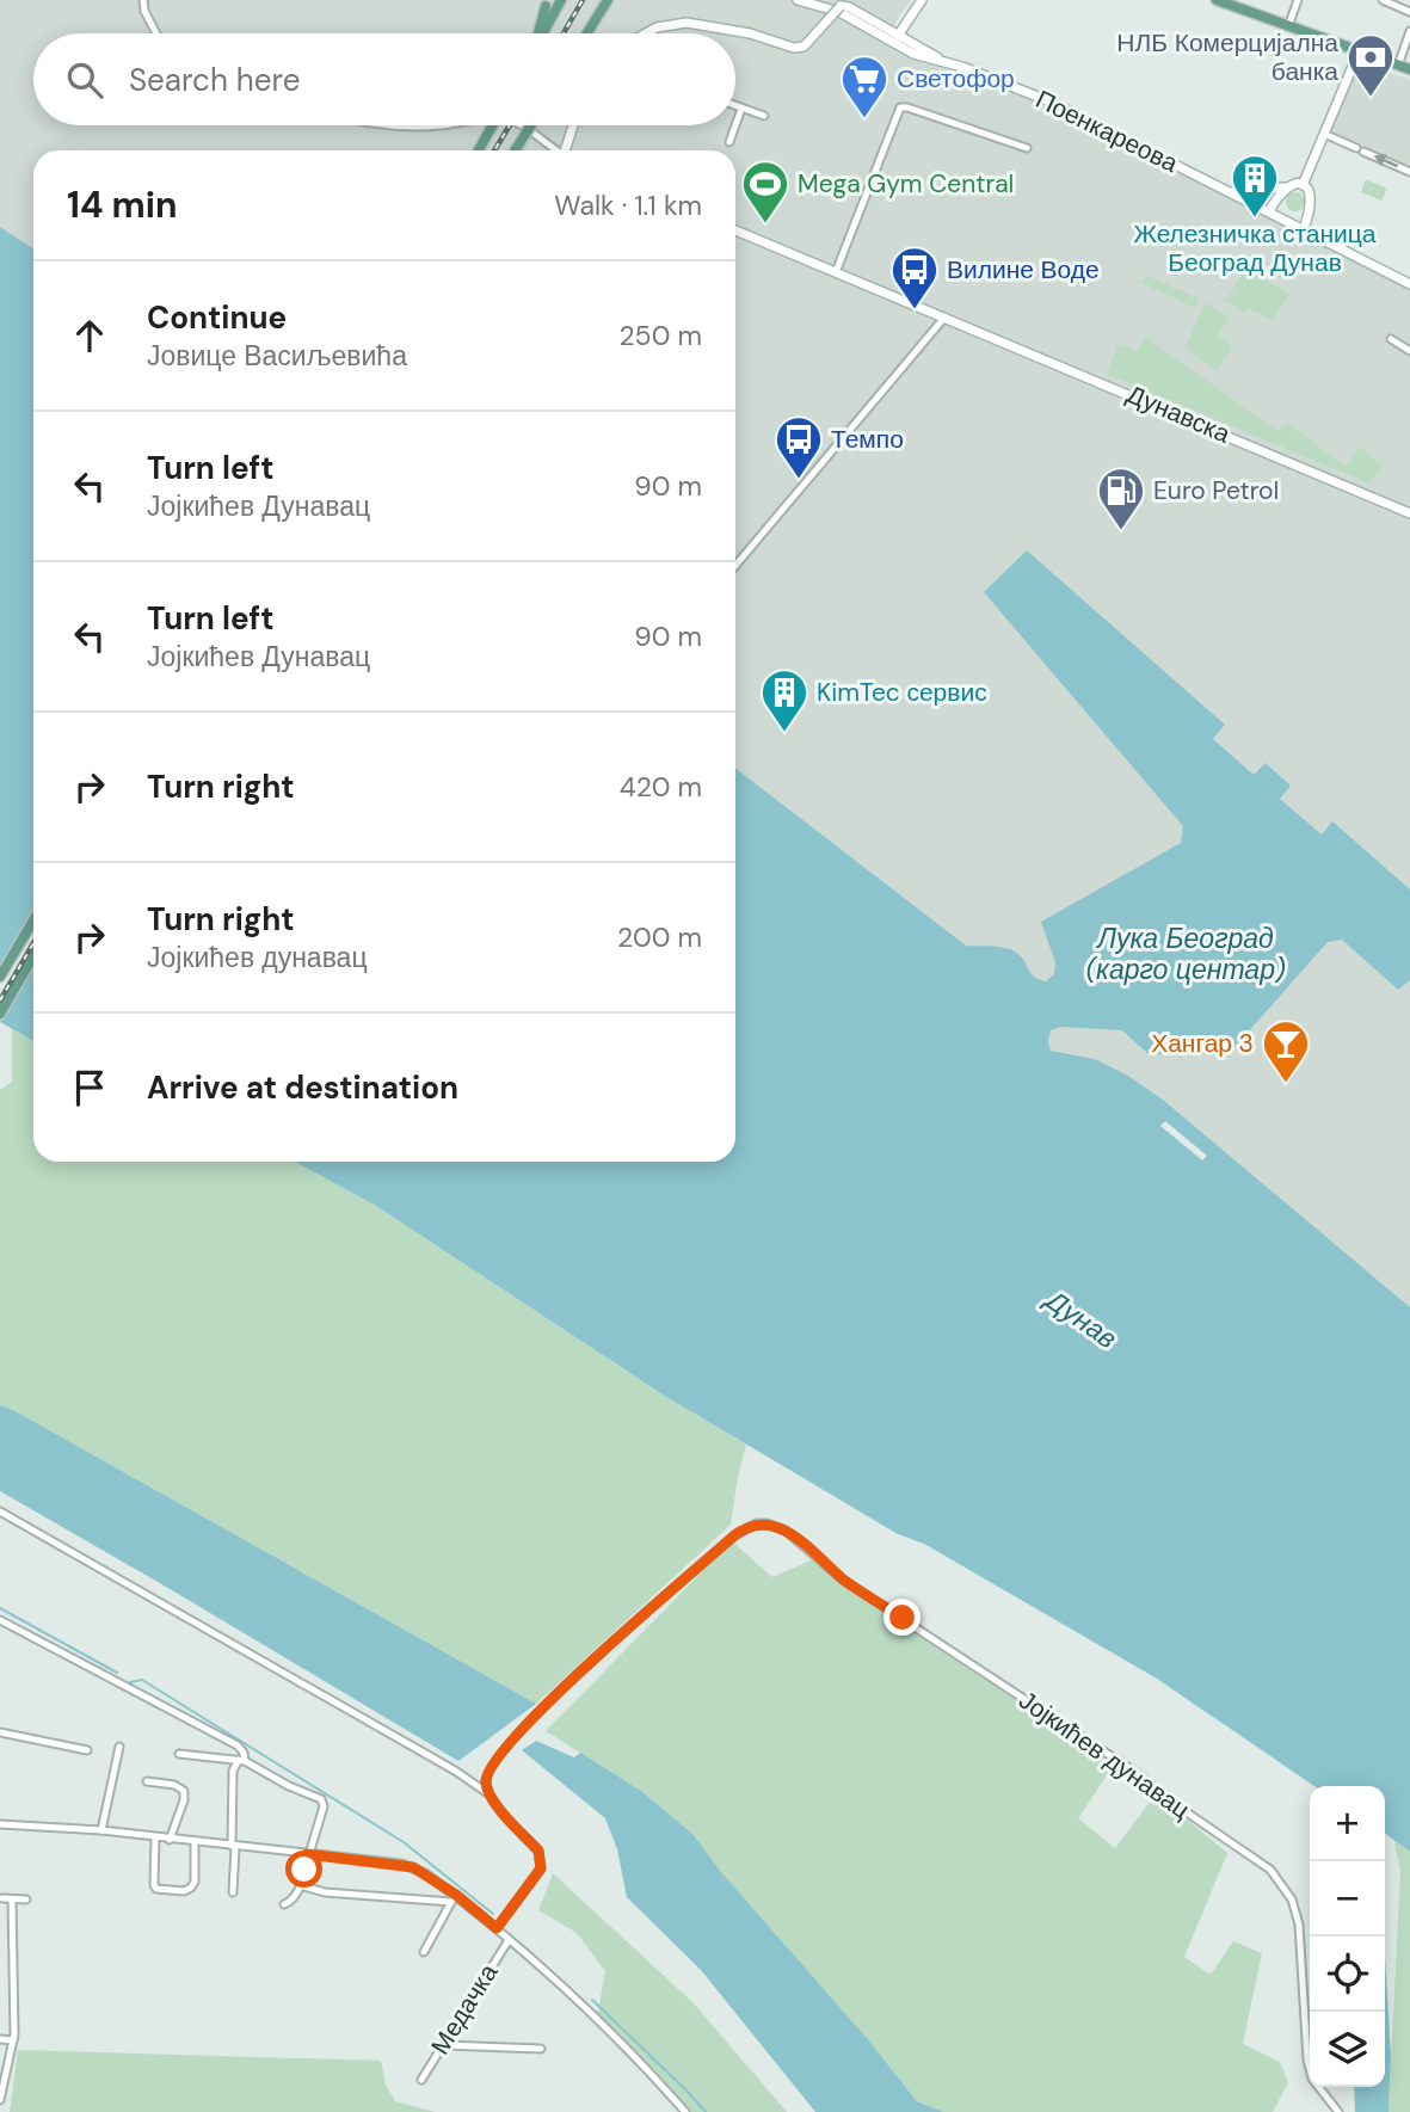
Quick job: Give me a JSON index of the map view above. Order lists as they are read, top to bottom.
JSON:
{
  "streets": {
    "main road": ["Поенкареова", "Дунавска"],
    "street": ["Јојкићев дунавац", "Медачка"]
  },
  "water": ["Лука Београд (карго центар)", "Дунав"],
  "places": {
    "bank": ["НЛБ Комерцијална банка"],
    "supermarket": ["Светофор"],
    "building": ["Железничка станица Београд Дунав", "KimTec сервис"],
    "sports": ["Mega Gym Central"],
    "bus stop": ["Вилине Воде", "Темпо"],
    "fuel station": ["Euro Petrol"],
    "bar": ["Хангар 3"]
  },
  "page": {
    "search": "Search here",
    "heading": ["14 min", "Walk · 1.1 km"],
    "list": [
      ["Continue", "Јовице Васиљевића", "250 m"],
      ["Turn left", "Јојкићев Дунавац", "90 m"],
      ["Turn left", "Јојкићев Дунавац", "90 m"],
      ["Turn right", "420 m"],
      ["Turn right", "Јојкићев дунавац", "200 m"],
      "Arrive at destination"
    ],
    "map_buttons": ["+", "−"]
  }
}
